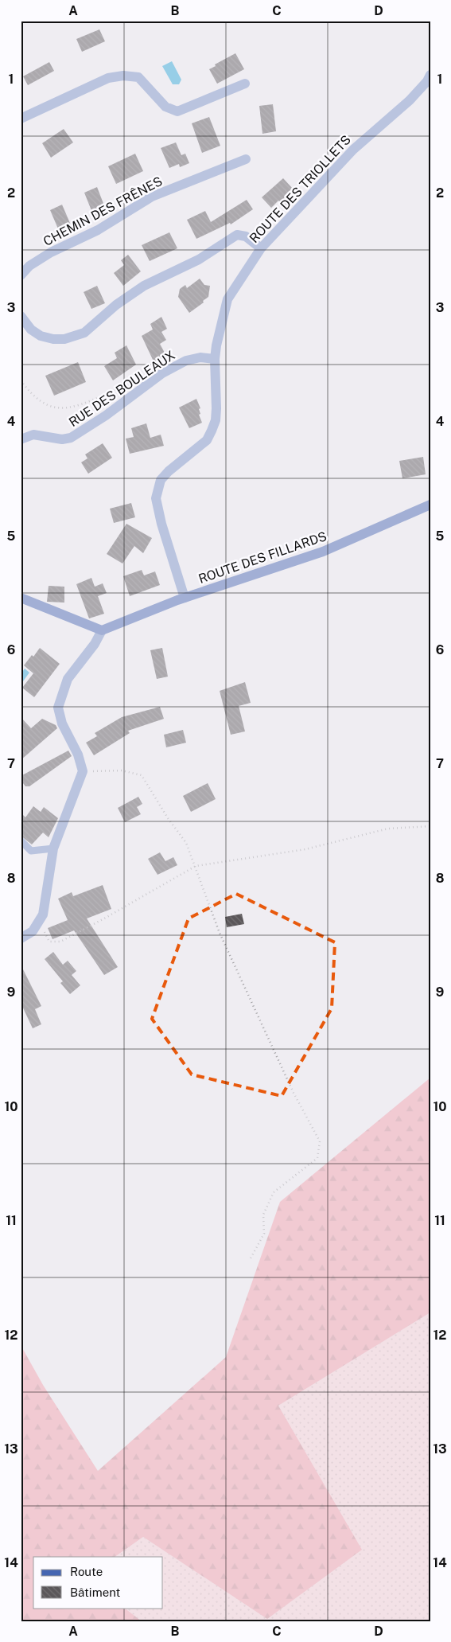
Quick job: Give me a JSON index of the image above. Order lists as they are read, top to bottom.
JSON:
{
  "streets": {
    "street": [
      "ROUTE DES TRIOLLETS",
      "CHEMIN DES FRÊNES",
      "RUE DES BOULEAUX",
      "ROUTE DES FILLARDS"
    ]
  },
  "crossings": [
    ["ROUTE DES TRIOLLETS", "RUE DES BOULEAUX"],
    ["ROUTE DES TRIOLLETS", "ROUTE DES FILLARDS"]
  ],
  "legend": ["Route", "Bâtiment"],
  "grid": {
    "columns": [
      "A",
      "B",
      "C",
      "D"
    ],
    "rows": [
      "1",
      "2",
      "3",
      "4",
      "5",
      "6",
      "7",
      "8",
      "9",
      "10",
      "11",
      "12",
      "13",
      "14"
    ]
  }
}
